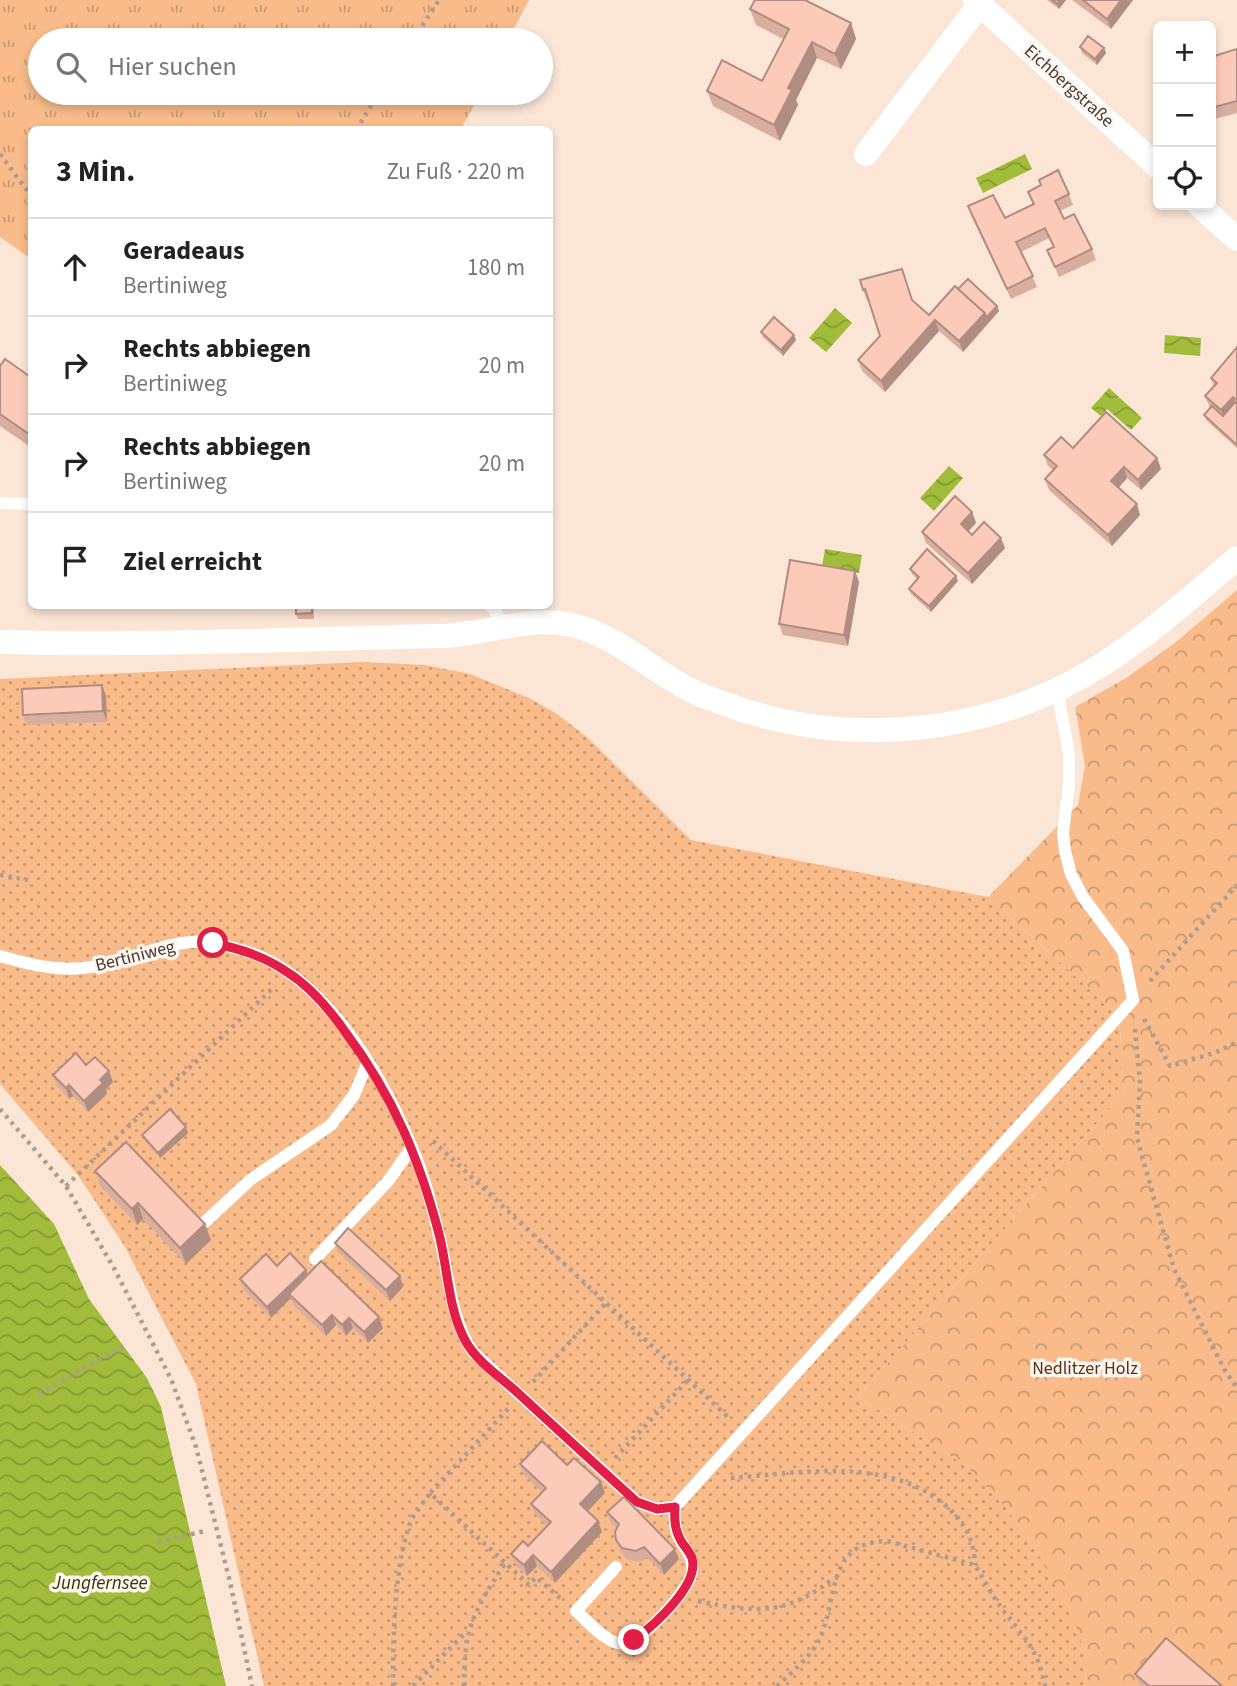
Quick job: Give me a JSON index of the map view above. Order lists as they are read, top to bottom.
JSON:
{
  "streets": {
    "street": ["Eichbergstraße"],
    "lane": ["Bertiniweg"]
  },
  "water": ["Jungfernsee"],
  "parks": ["Nedlitzer Holz"],
  "page": {
    "map_buttons": ["+", "−"],
    "search": "Hier suchen",
    "heading": ["3 Min.", "Zu Fuß · 220 m"],
    "list": [
      ["Geradeaus", "Bertiniweg", "180 m"],
      ["Rechts abbiegen", "Bertiniweg", "20 m"],
      ["Rechts abbiegen", "Bertiniweg", "20 m"],
      "Ziel erreicht"
    ]
  }
}
